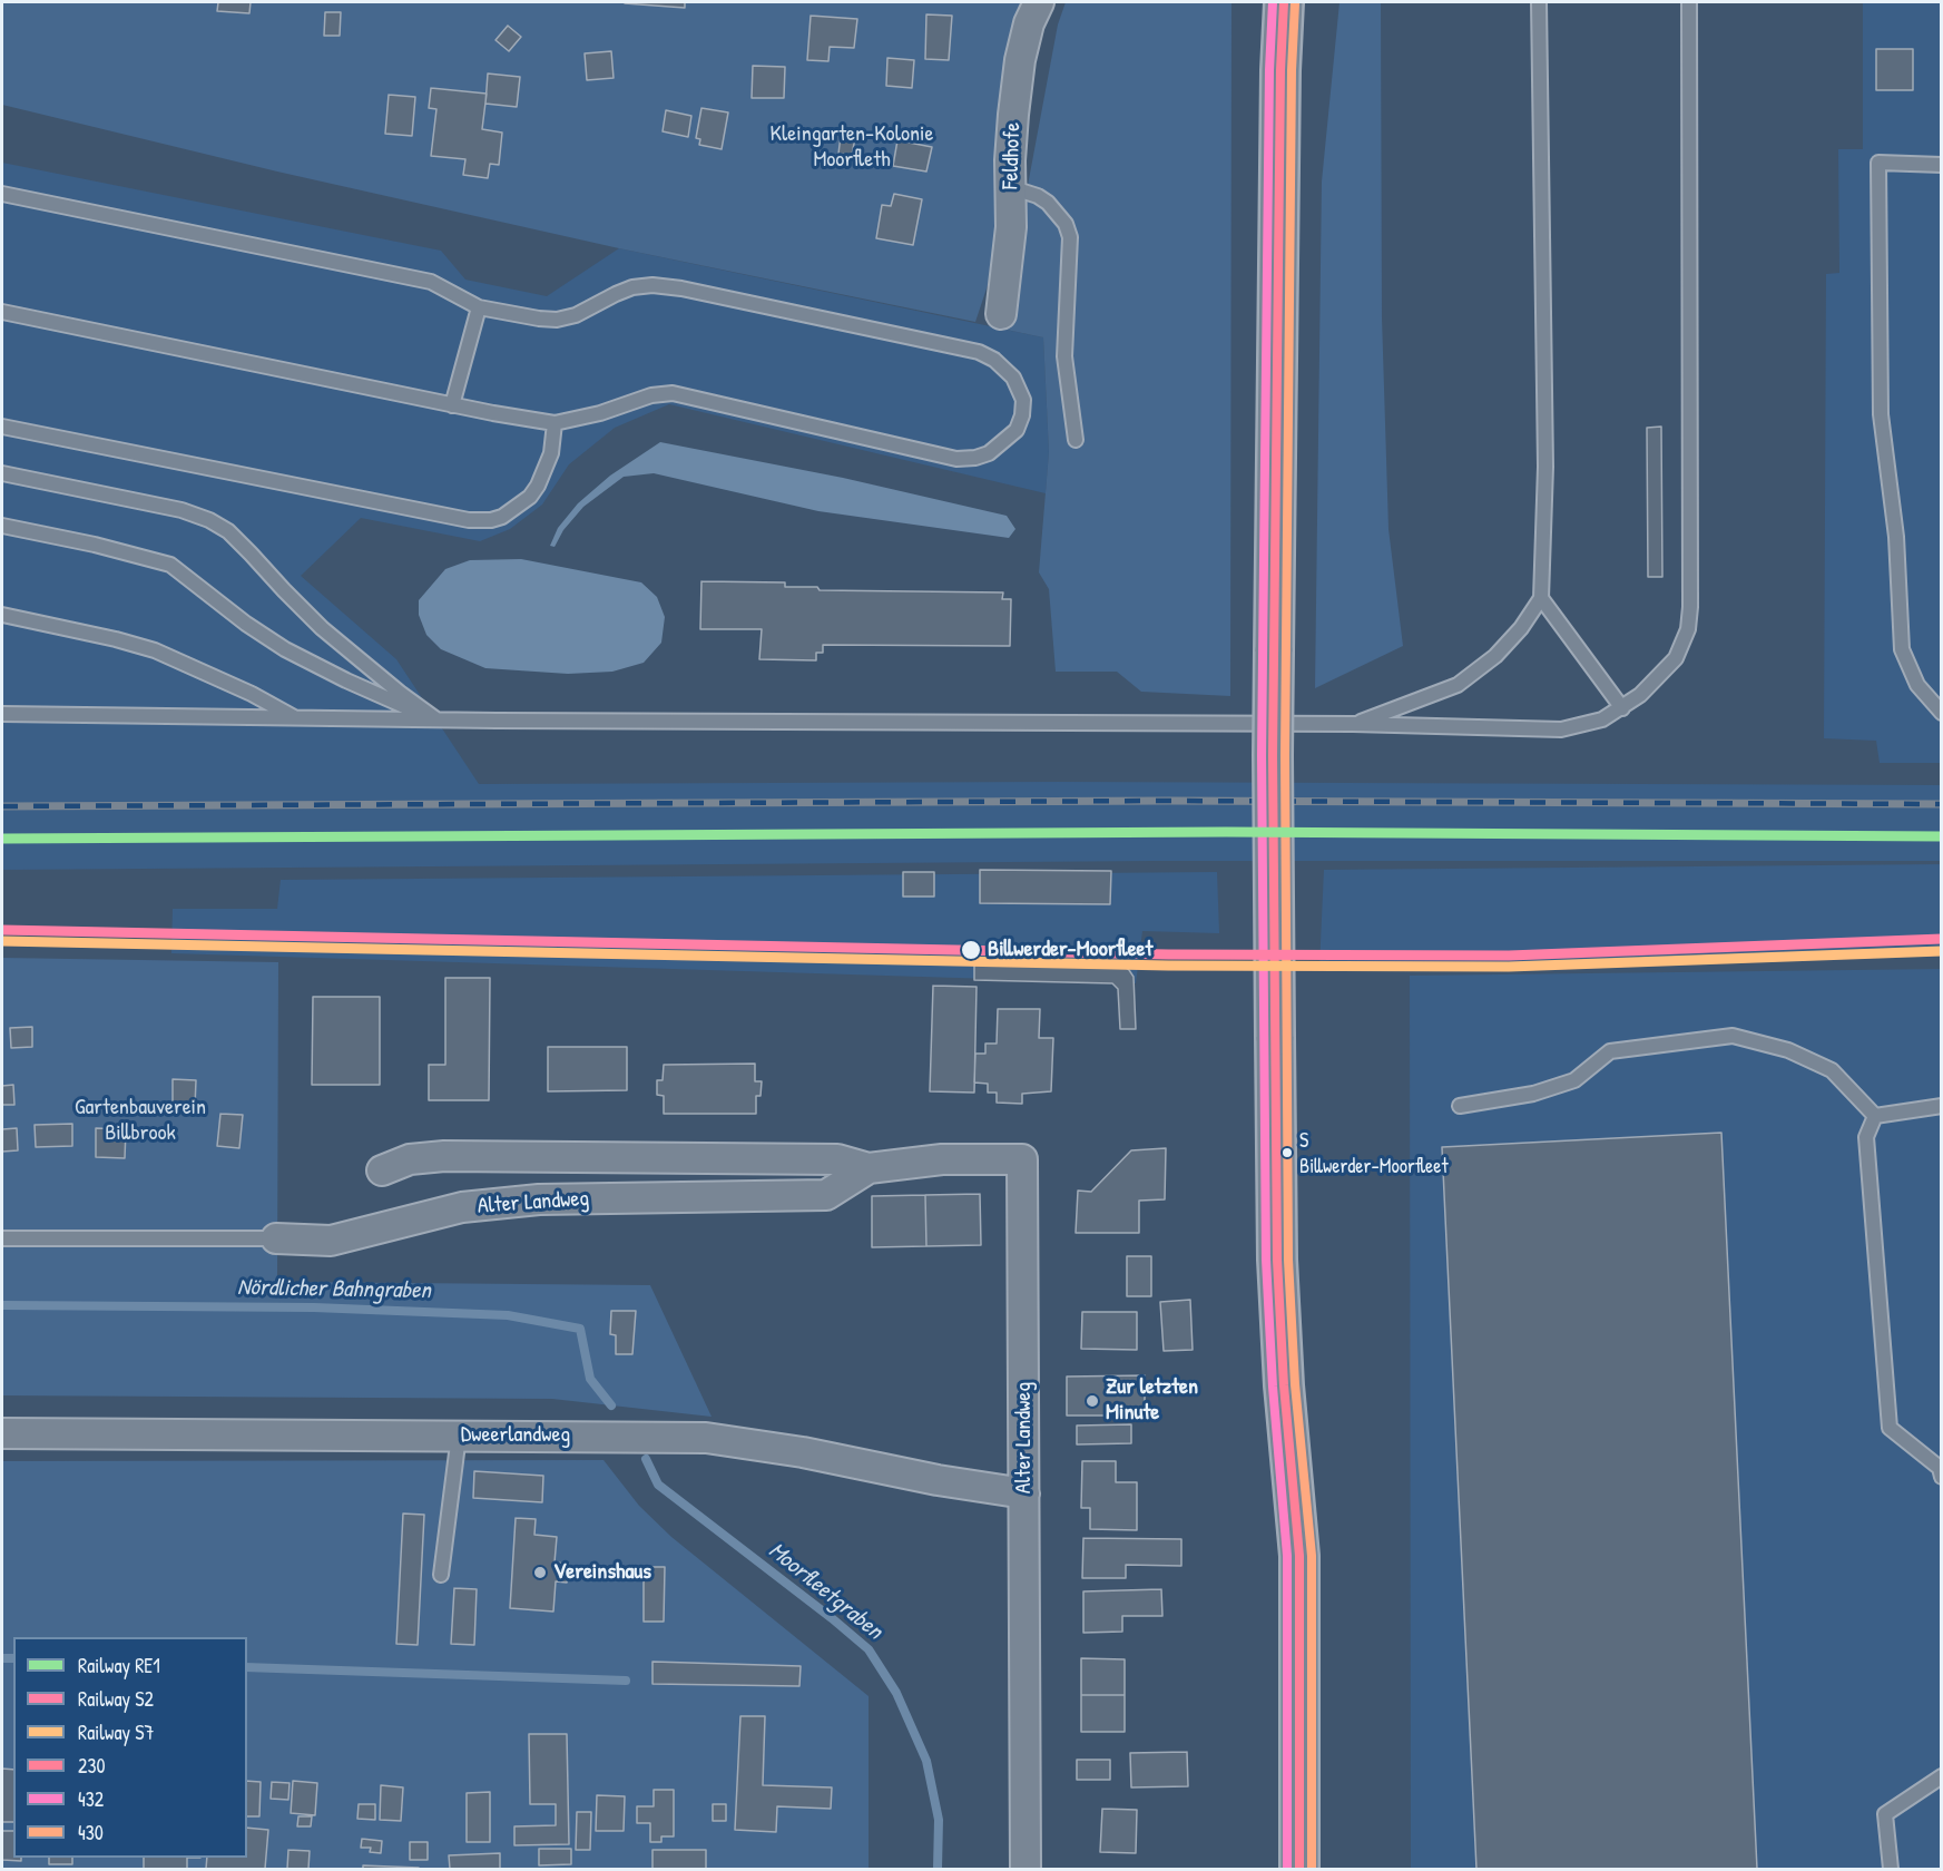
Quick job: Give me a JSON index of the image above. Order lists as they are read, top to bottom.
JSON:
{
  "streets": {
    "street": ["Feldhofe", "Alter Landweg", "Dweerlandweg"]
  },
  "crossings": [
    ["Alter Landweg", "Dweerlandweg"]
  ],
  "water": ["Nördlicher Bahngraben", "Moorfleetgraben"],
  "parks": ["Kleingarten-Kolonie Moorfleth", "Gartenbauverein Billbrook"],
  "places": [
    "Billwerder-Moorfleet",
    "S Billwerder-Moorfleet",
    "Zur letzten Minute",
    "Vereinshaus"
  ],
  "lines": [
    "transit line 230",
    "transit line 432",
    "transit line 430",
    "rail line RE1",
    "rail line S2",
    "rail line S7"
  ],
  "legend": [
    "Railway RE1",
    "Railway S2",
    "Railway S7",
    "230",
    "432",
    "430"
  ]
}
